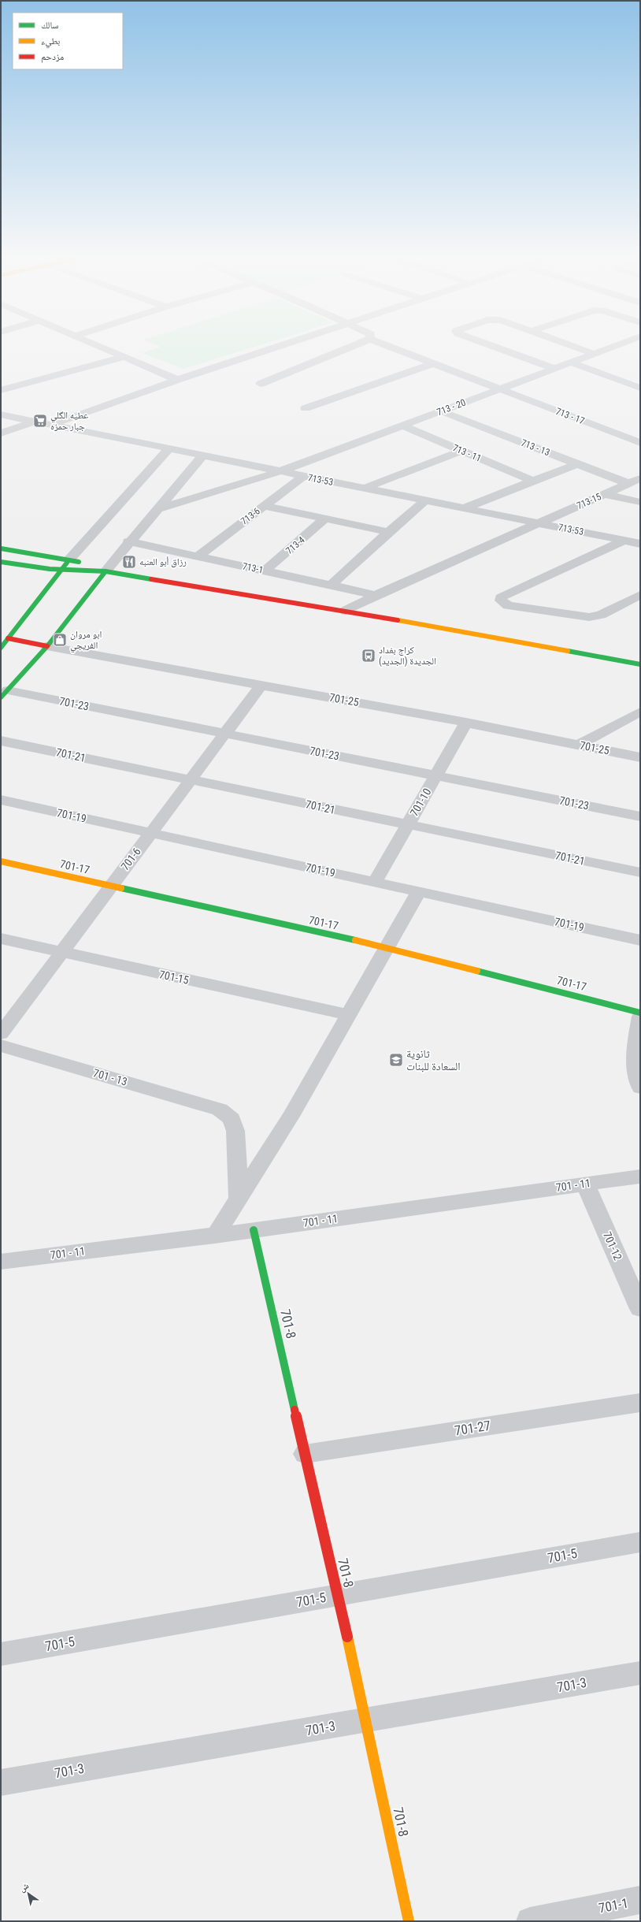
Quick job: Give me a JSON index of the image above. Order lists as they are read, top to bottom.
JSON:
{
  "streets": {
    "street": [
      "713 - 20",
      "713 - 17",
      "713 - 13",
      "713 - 11",
      "713-53",
      "713-15",
      "713-6",
      "713-4",
      "713-1",
      "701-25",
      "701-23",
      "701-21",
      "701-10",
      "701-19",
      "701-6",
      "701-17",
      "701-15",
      "701 - 13",
      "701 - 11",
      "701-12",
      "701-8",
      "701-27",
      "701-5",
      "701-3",
      "701-1"
    ]
  },
  "crossings": [
    ["713 - 20", "713 - 17"],
    ["713 - 20", "713 - 13"],
    ["713 - 20", "713 - 11"],
    ["713 - 20", "713-53"],
    ["713 - 13", "713-15"],
    ["713-53", "713-15"],
    ["713-53", "713-6"],
    ["713-15", "713-1"],
    ["713-6", "713-1"],
    ["713-4", "713-1"],
    ["701-25", "701-10"],
    ["701-25", "701-6"],
    ["701-23", "701-10"],
    ["701-23", "701-6"],
    ["701-21", "701-10"],
    ["701-21", "701-6"],
    ["701-10", "701-19"],
    ["701-19", "701-6"],
    ["701-6", "701-17"],
    ["701-6", "701-15"],
    ["701 - 11", "701-12"],
    ["701 - 11", "701-8"],
    ["701-8", "701-27"],
    ["701-8", "701-5"],
    ["701-8", "701-3"]
  ],
  "places": {
    "supermarket": ["عطيه الگلي جبار حمزه"],
    "restaurant": ["رزاق أبو العنبه"],
    "shop": ["ابو مروان الفريجي"],
    "bus stop": ["كراج بغداد الجديدة (الجديد)"],
    "school or university": ["ثانوية السعادة للبنات"]
  },
  "legend": ["سالك", "بطيء", "مزدحم"],
  "north": "top left"
}
